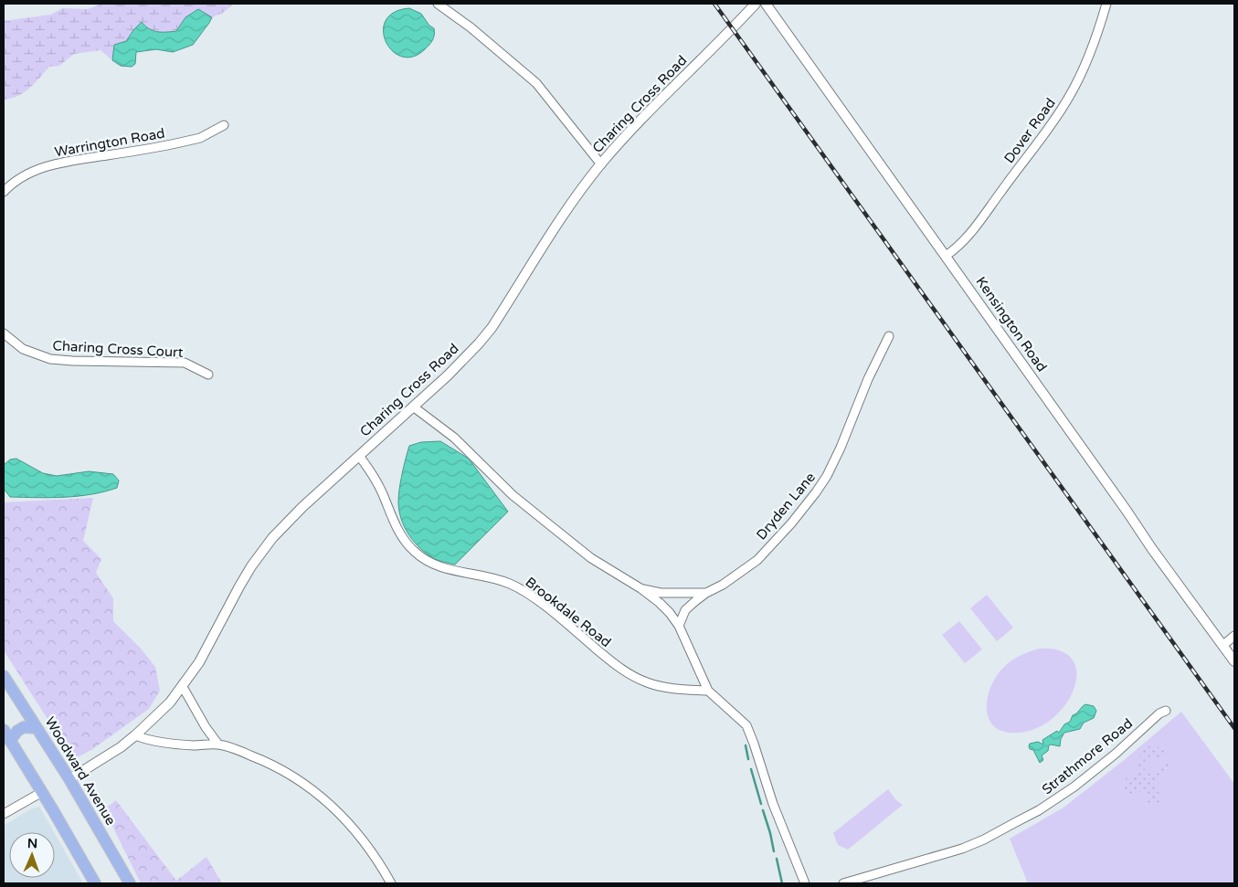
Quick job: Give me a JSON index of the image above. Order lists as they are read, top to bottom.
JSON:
{
  "streets": {
    "main road": ["Woodward Avenue"],
    "street": [
      "Charing Cross Road",
      "Dover Road",
      "Warrington Road",
      "Kensington Road",
      "Charing Cross Court",
      "Dryden Lane",
      "Brookdale Road",
      "Strathmore Road"
    ]
  },
  "crossings": [
    ["Charing Cross Road", "Brookdale Road"],
    ["Charing Cross Road", "Woodward Avenue"],
    ["Dover Road", "Kensington Road"]
  ],
  "north": "top"
}
